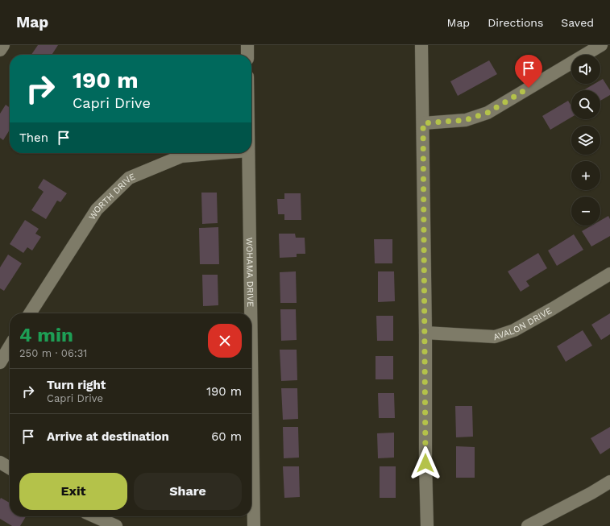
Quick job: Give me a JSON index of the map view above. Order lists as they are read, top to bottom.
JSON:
{
  "streets": {
    "street": ["WORTH DRIVE", "WOHAMA DRIVE", "AVALON DRIVE"]
  },
  "page": {
    "header": "Map",
    "nav": ["Map", "Directions", "Saved"],
    "map_buttons": ["+", "−"],
    "turn": ["190 m", "Capri Drive"],
    "then": "Then",
    "heading": ["4 min", "250 m · 06:31"],
    "list": [
      {
        "name": "Turn right",
        "note": "Capri Drive",
        "value": "190 m"
      },
      {
        "name": "Arrive at destination",
        "value": "60 m"
      }
    ],
    "buttons": ["Exit", "Share"]
  }
}
